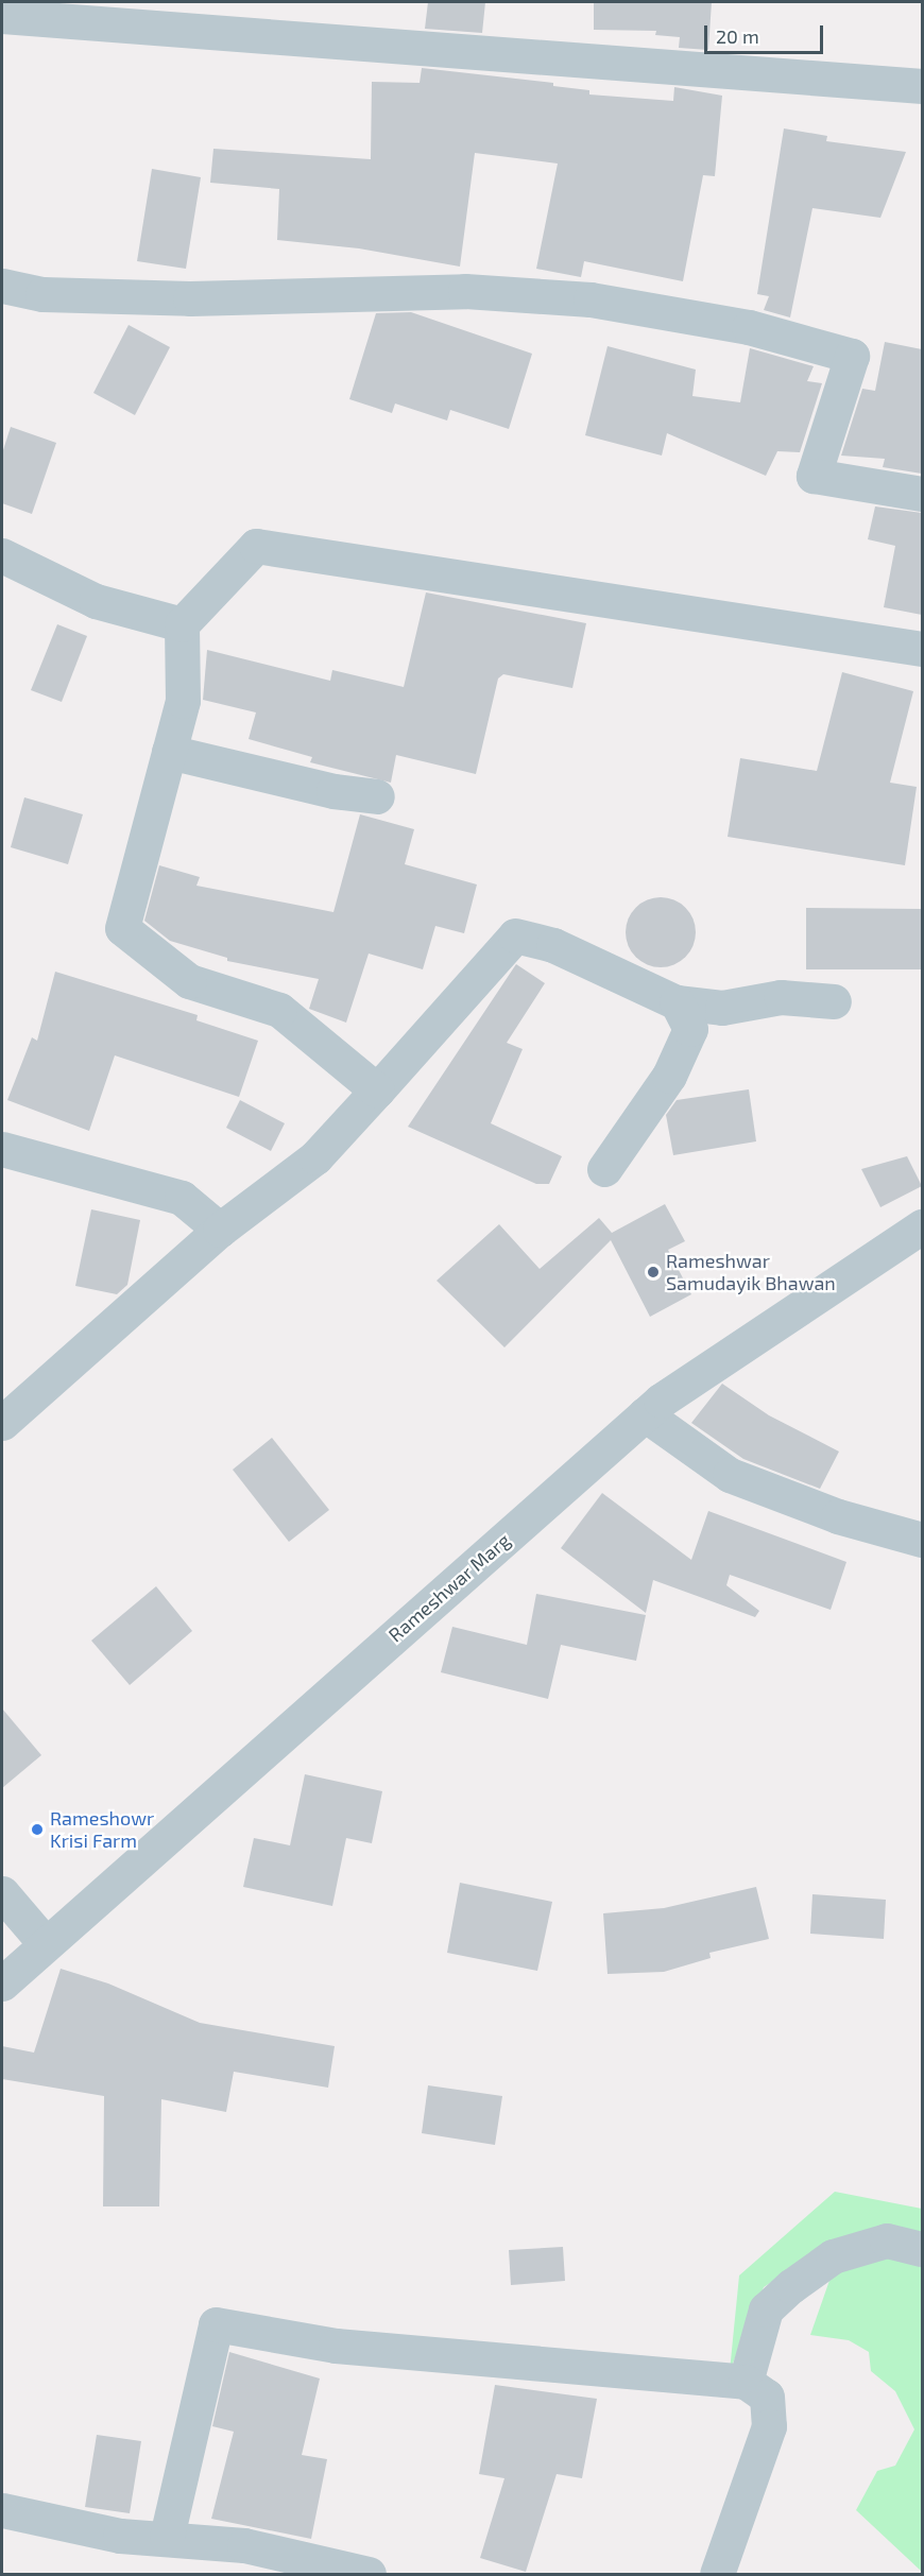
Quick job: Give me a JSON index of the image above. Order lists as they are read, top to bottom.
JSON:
{
  "streets": {
    "street": ["Rameshwar Marg"]
  },
  "places": ["Rameshwar Samudayik Bhawan", "Rameshowr Krisi Farm"],
  "scale_bar": "20 m"
}
